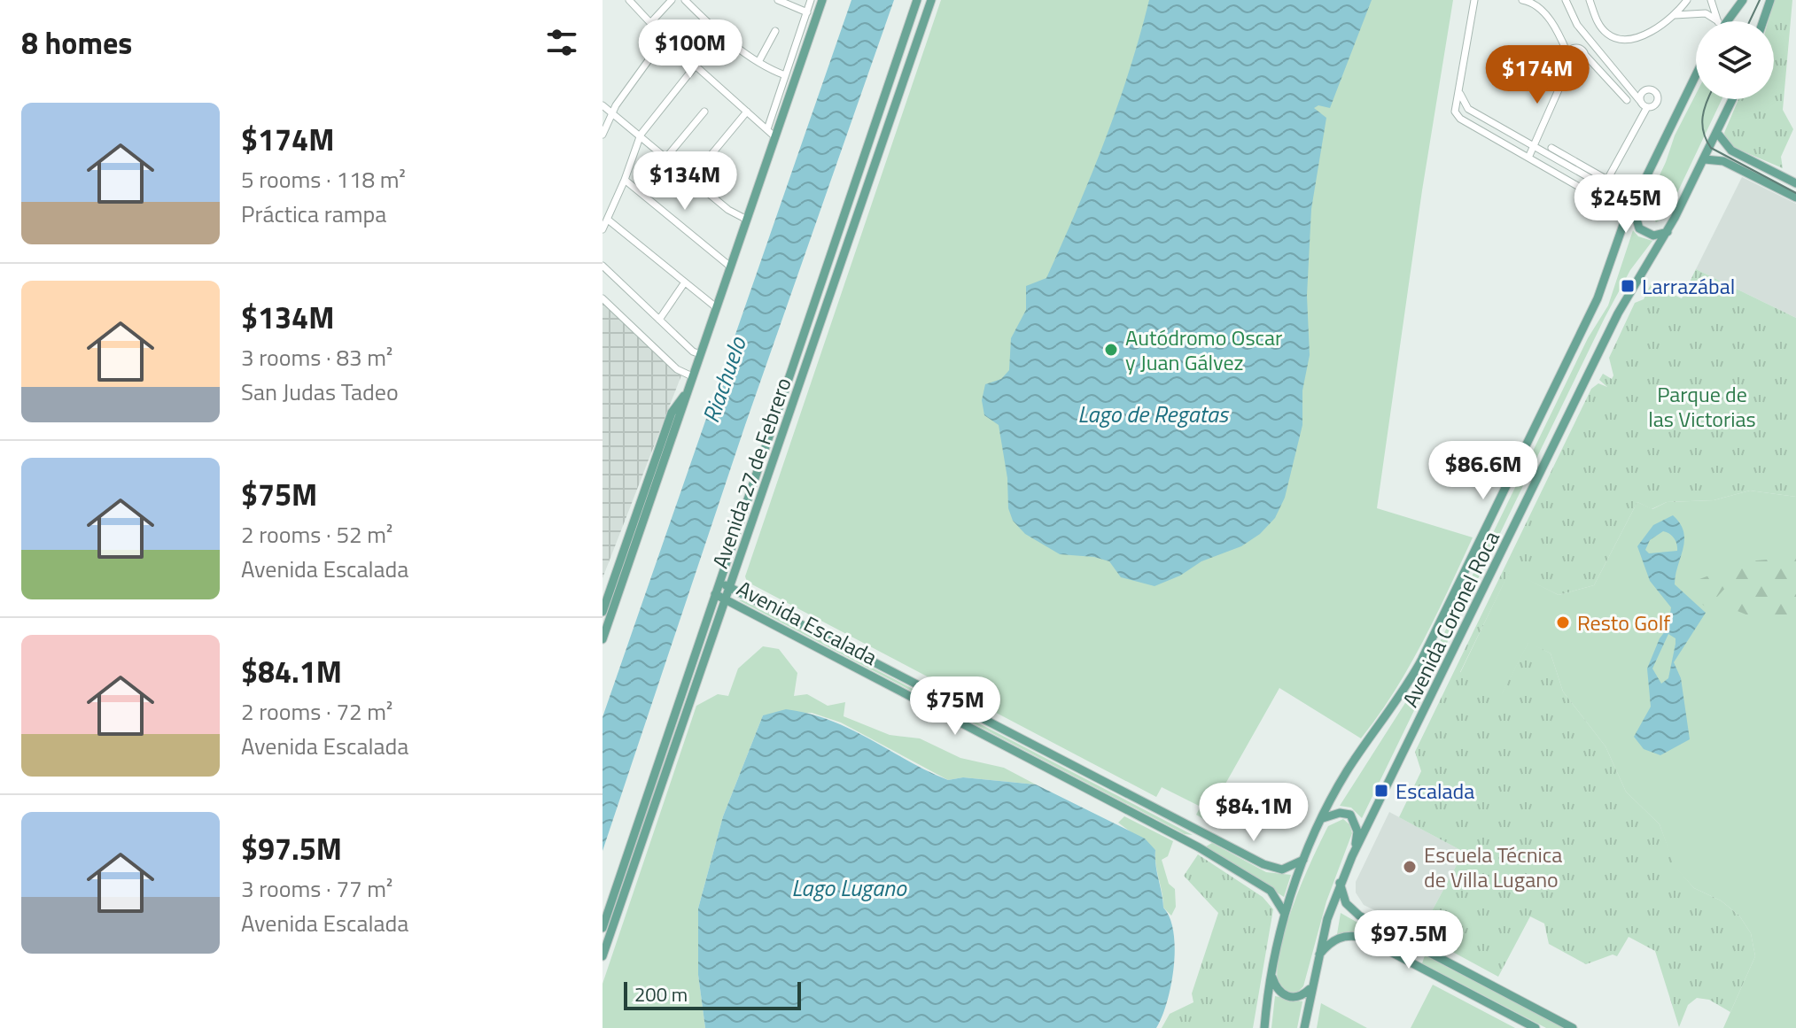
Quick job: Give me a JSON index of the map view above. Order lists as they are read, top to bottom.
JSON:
{
  "streets": {
    "main road": ["Avenida 27 de Febrero", "Avenida Coronel Roca", "Avenida Escalada"]
  },
  "crossings": [
    ["Avenida 27 de Febrero", "Avenida Escalada"],
    ["Avenida Coronel Roca", "Avenida Escalada"]
  ],
  "water": ["Riachuelo", "Lago de Regatas", "Lago Lugano"],
  "parks": ["Parque de las Victorias"],
  "places": {
    "transit": ["Larrazábal", "Escalada"],
    "other": ["Autódromo Oscar y Juan Gálvez", "Resto Golf", "Escuela Técnica de Villa Lugano"]
  },
  "scale_bar": "200 m",
  "page": {
    "heading": "8 homes",
    "price": [
      "$100M",
      "$174M",
      "$134M",
      "$245M",
      "$86.6M",
      "$75M",
      "$84.1M",
      "$97.5M"
    ],
    "list": [
      {
        "name": "$174M",
        "note": "5 rooms · 118 m² · Práctica rampa"
      },
      {
        "name": "$134M",
        "note": "3 rooms · 83 m² · San Judas Tadeo"
      },
      {
        "name": "$75M",
        "note": "2 rooms · 52 m² · Avenida Escalada"
      },
      {
        "name": "$84.1M",
        "note": "2 rooms · 72 m² · Avenida Escalada"
      },
      {
        "name": "$97.5M",
        "note": "3 rooms · 77 m² · Avenida Escalada"
      }
    ],
    "scale": "200 m"
  }
}
